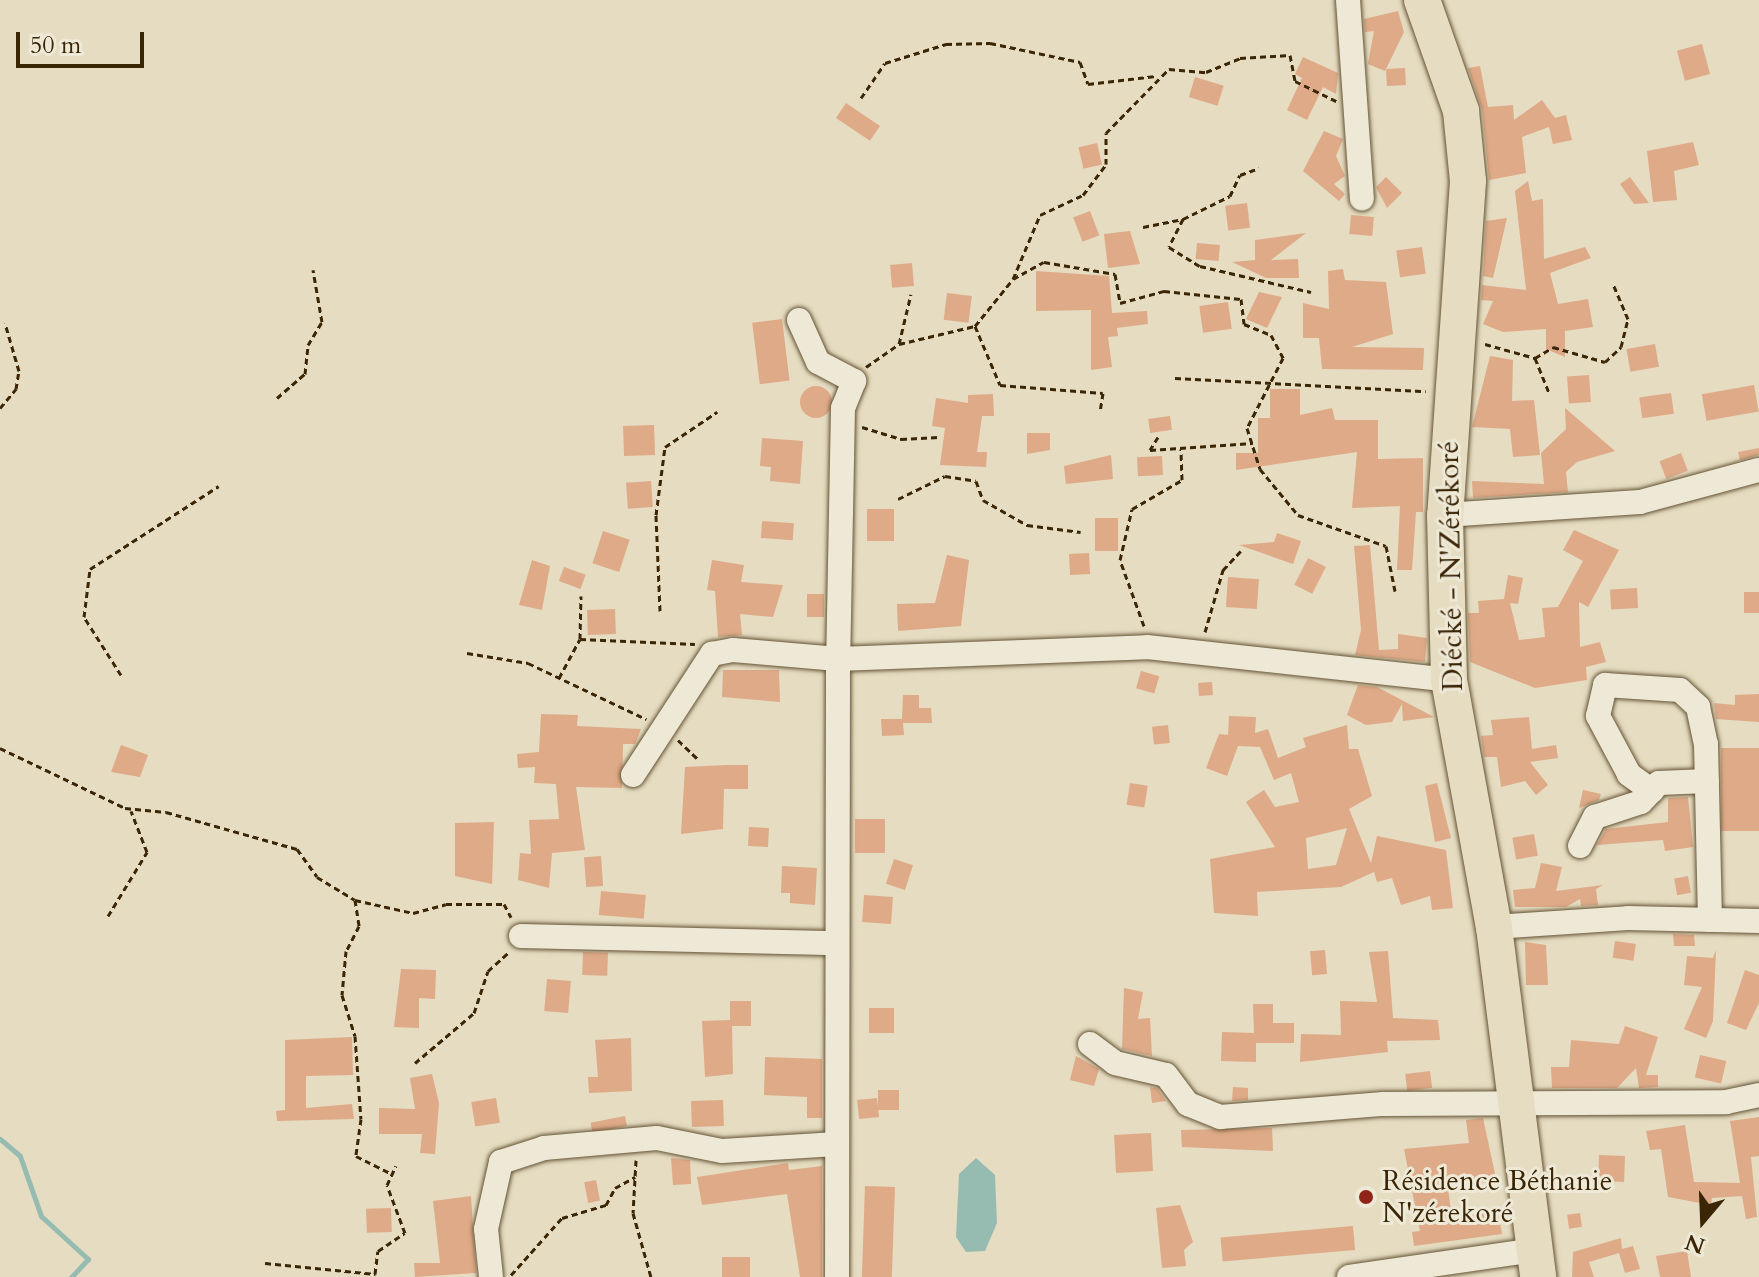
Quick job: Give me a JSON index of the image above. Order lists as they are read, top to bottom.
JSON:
{
  "streets": {
    "highway": ["Diécké - N'Zérékoré"]
  },
  "places": ["Résidence Béthanie N'zérekoré"],
  "scale_bar": "50 m",
  "north": "bottom"
}
